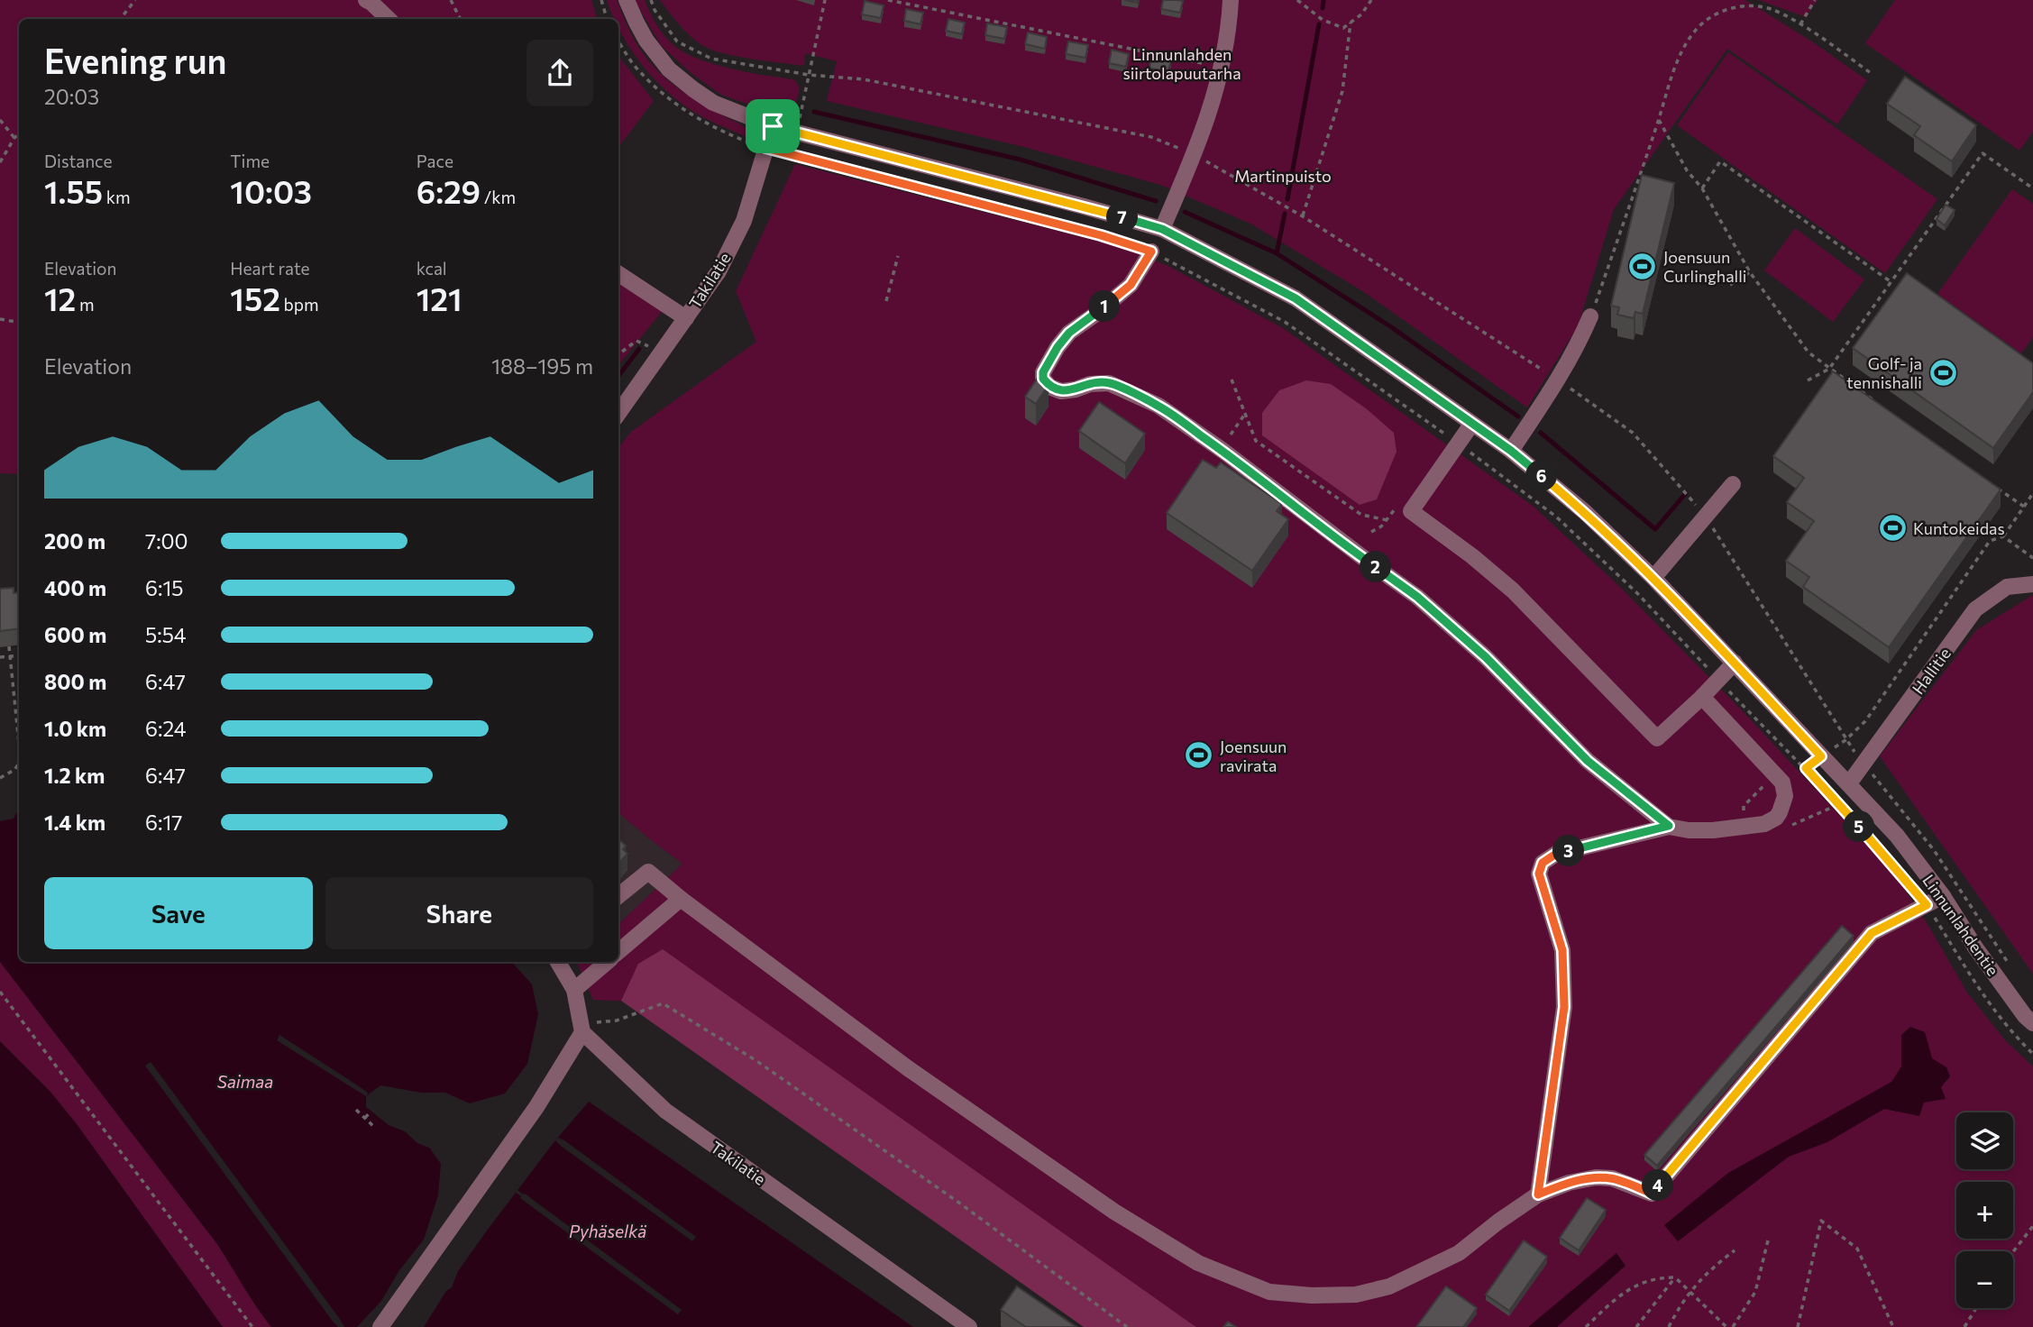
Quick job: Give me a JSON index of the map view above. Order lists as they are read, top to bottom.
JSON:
{
  "streets": {
    "street": ["Takilatie", "Hallitie", "Linnunlahdentie"]
  },
  "crossings": [
    ["Takilatie", "Linnunlahdentie"],
    ["Hallitie", "Linnunlahdentie"]
  ],
  "water": ["Saimaa", "Pyhäselkä"],
  "parks": ["Linnunlahden siirtolapuutarha", "Martinpuisto"],
  "places": {
    "sports": [
      "Joensuun Curlinghalli",
      "Golf- ja tennishalli",
      "Kuntokeidas",
      "Joensuun ravirata"
    ]
  },
  "page": {
    "heading": ["Evening run", "20:03"],
    "stats": [
      ["Distance", "1.55 km"],
      ["Time", "10:03"],
      ["Pace", "6:29 /km"],
      ["Elevation", "12 m"],
      ["Heart rate", "152 bpm"],
      ["kcal", "121"]
    ],
    "pins": [
      "7",
      "1",
      "6",
      "2",
      "5",
      "3",
      "4"
    ],
    "chart": ["Elevation", "188–195 m"],
    "list": [
      {
        "name": "200 m",
        "note": "7:00"
      },
      {
        "name": "400 m",
        "note": "6:15"
      },
      {
        "name": "600 m",
        "note": "5:54"
      },
      {
        "name": "800 m",
        "note": "6:47"
      },
      {
        "name": "1.0 km",
        "note": "6:24"
      },
      {
        "name": "1.2 km",
        "note": "6:47"
      },
      {
        "name": "1.4 km",
        "note": "6:17"
      }
    ],
    "buttons": ["Save", "Share"],
    "map_buttons": ["+", "−"]
  }
}
